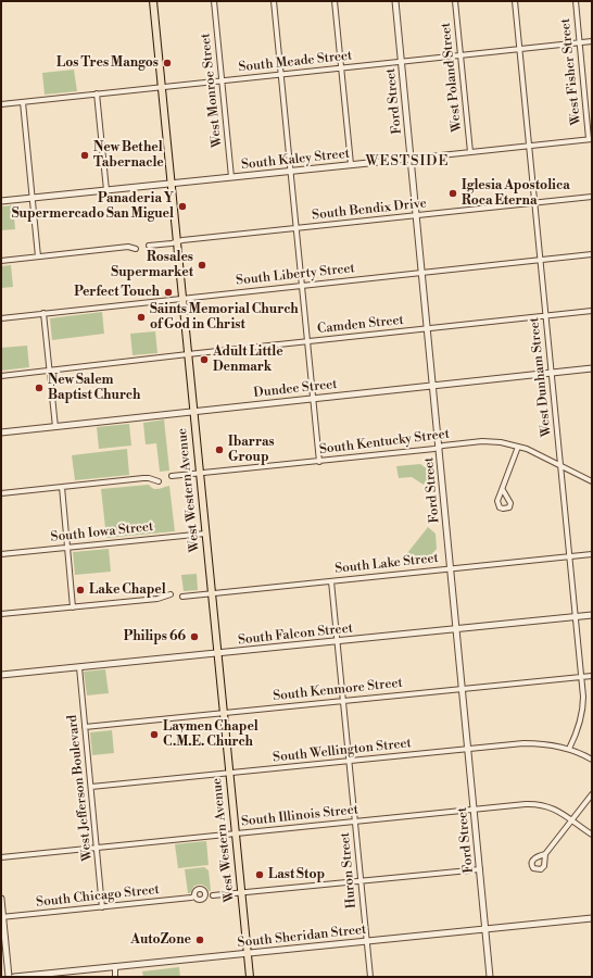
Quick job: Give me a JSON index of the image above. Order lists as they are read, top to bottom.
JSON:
{
  "streets": {
    "main road": ["West Western Avenue"],
    "street": [
      "South Meade Street",
      "West Fisher Street",
      "West Poland Street",
      "West Monroe Street",
      "Ford Street",
      "South Kaley Street",
      "South Bendix Drive",
      "South Liberty Street",
      "Camden Street",
      "West Dunham Street",
      "Dundee Street",
      "South Kentucky Street",
      "South Iowa Street",
      "South Lake Street",
      "South Falcon Street",
      "South Kenmore Street",
      "South Wellington Street",
      "West Jefferson Boulevard",
      "South Illinois Street",
      "Huron Street",
      "South Chicago Street",
      "South Sheridan Street"
    ]
  },
  "crossings": [
    ["South Meade Street", "West Fisher Street"],
    ["South Meade Street", "West Poland Street"],
    ["South Meade Street", "West Monroe Street"],
    ["South Meade Street", "Ford Street"],
    ["South Meade Street", "West Dunham Street"],
    ["South Meade Street", "West Western Avenue"],
    ["West Fisher Street", "South Kaley Street"],
    ["West Poland Street", "South Kaley Street"],
    ["West Monroe Street", "South Kaley Street"],
    ["Ford Street", "South Kaley Street"],
    ["Ford Street", "South Bendix Drive"],
    ["Ford Street", "South Liberty Street"],
    ["Ford Street", "Camden Street"],
    ["Ford Street", "Dundee Street"],
    ["Ford Street", "South Kentucky Street"],
    ["Ford Street", "South Lake Street"],
    ["Ford Street", "South Falcon Street"],
    ["Ford Street", "South Kenmore Street"],
    ["Ford Street", "South Wellington Street"],
    ["Ford Street", "South Illinois Street"],
    ["Ford Street", "South Sheridan Street"],
    ["South Kaley Street", "West Dunham Street"],
    ["South Kaley Street", "West Western Avenue"],
    ["South Bendix Drive", "West Dunham Street"],
    ["South Bendix Drive", "West Western Avenue"],
    ["South Liberty Street", "West Dunham Street"],
    ["South Liberty Street", "West Western Avenue"],
    ["Camden Street", "West Dunham Street"],
    ["Camden Street", "West Western Avenue"],
    ["West Dunham Street", "Dundee Street"],
    ["West Dunham Street", "South Kentucky Street"],
    ["West Dunham Street", "South Lake Street"],
    ["West Dunham Street", "South Falcon Street"],
    ["West Dunham Street", "South Kenmore Street"],
    ["West Dunham Street", "South Wellington Street"],
    ["Dundee Street", "West Western Avenue"],
    ["South Kentucky Street", "West Western Avenue"],
    ["West Western Avenue", "South Iowa Street"],
    ["West Western Avenue", "South Lake Street"],
    ["West Western Avenue", "South Falcon Street"],
    ["West Western Avenue", "South Kenmore Street"],
    ["West Western Avenue", "South Wellington Street"],
    ["West Western Avenue", "South Illinois Street"],
    ["West Western Avenue", "South Sheridan Street"],
    ["South Lake Street", "Huron Street"],
    ["South Falcon Street", "West Jefferson Boulevard"],
    ["South Falcon Street", "Huron Street"],
    ["South Kenmore Street", "West Jefferson Boulevard"],
    ["South Kenmore Street", "Huron Street"],
    ["South Wellington Street", "West Jefferson Boulevard"],
    ["South Wellington Street", "Huron Street"],
    ["West Jefferson Boulevard", "South Illinois Street"],
    ["West Jefferson Boulevard", "South Chicago Street"],
    ["South Illinois Street", "Huron Street"],
    ["Huron Street", "South Sheridan Street"]
  ],
  "districts": ["WESTSIDE"],
  "places": [
    "Los Tres Mangos",
    "New Bethel Tabernacle",
    "Iglesia Apostolica Roca Eterna",
    "Panaderia Y Supermercado San Miguel",
    "Rosales Supermarket",
    "Perfect Touch",
    "Saints Memorial Church of God in Christ",
    "Adult Little Denmark",
    "New Salem Baptist Church",
    "Ibarras Group",
    "Lake Chapel",
    "Philips 66",
    "Laymen Chapel C.M.E. Church",
    "Last Stop",
    "AutoZone"
  ]
}
